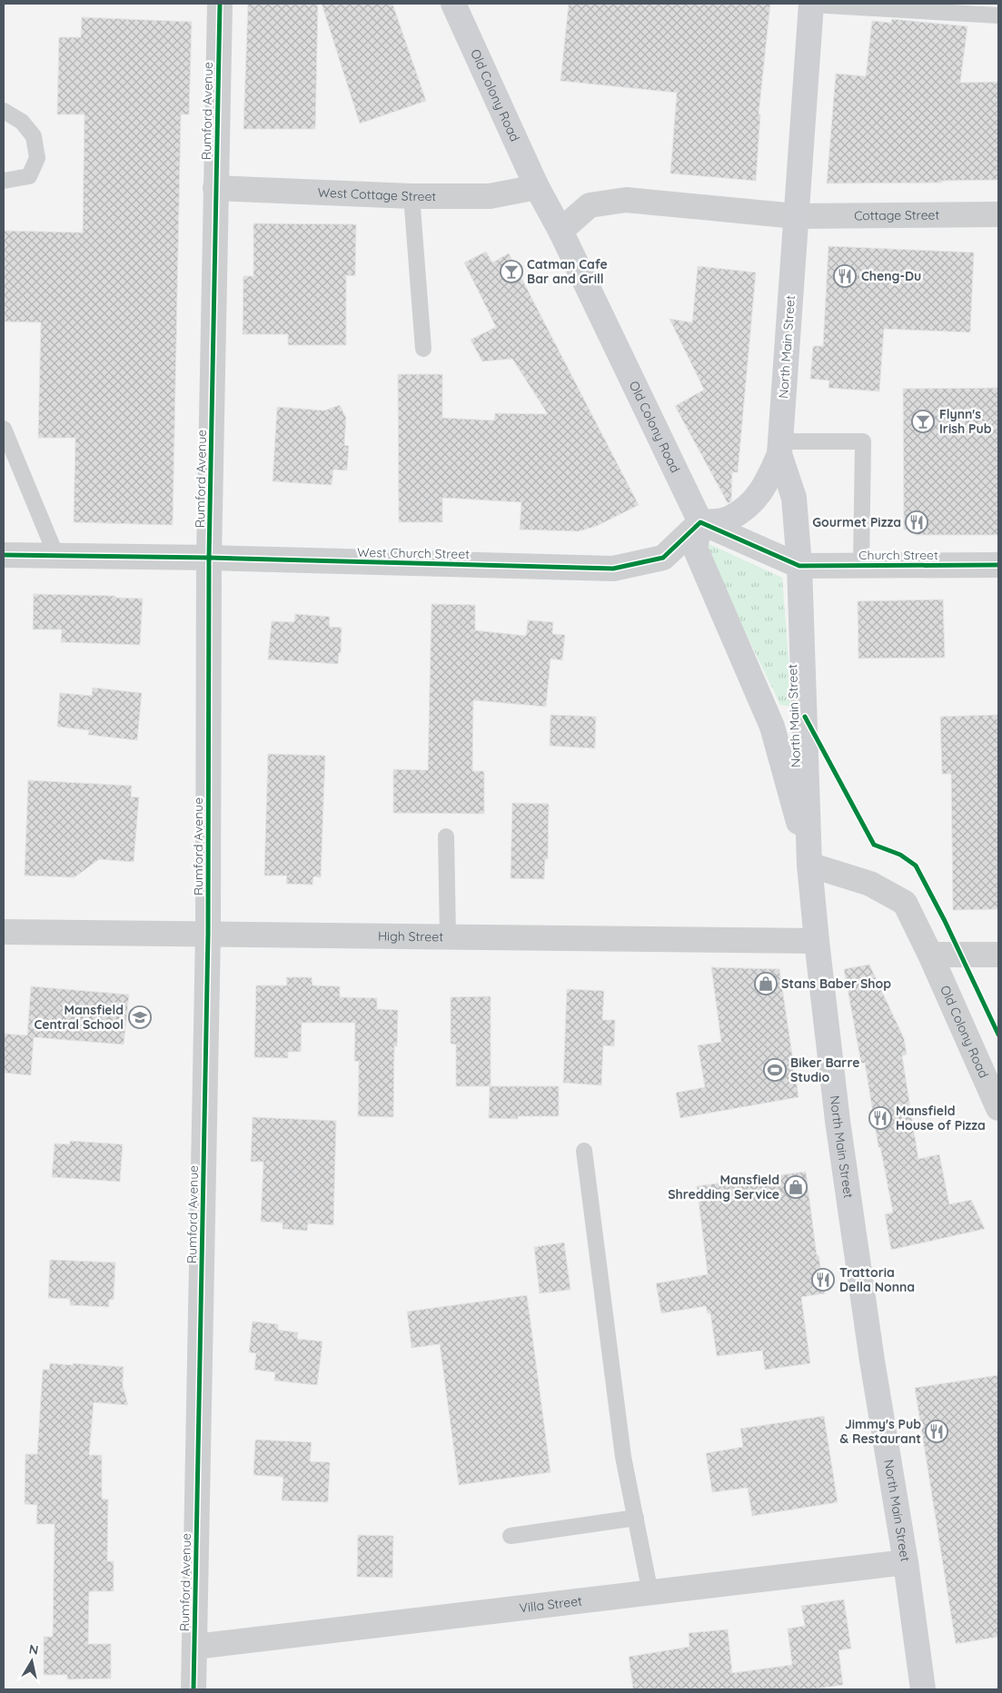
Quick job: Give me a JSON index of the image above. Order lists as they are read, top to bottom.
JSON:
{
  "streets": {
    "main road": ["Old Colony Road", "North Main Street"],
    "street": [
      "Rumford Avenue",
      "West Cottage Street",
      "Cottage Street",
      "West Church Street",
      "Church Street",
      "High Street",
      "Villa Street"
    ]
  },
  "crossings": [
    ["Old Colony Road", "West Cottage Street"],
    ["Old Colony Road", "North Main Street"],
    ["Old Colony Road", "West Church Street"],
    ["Rumford Avenue", "West Cottage Street"],
    ["Rumford Avenue", "West Church Street"],
    ["Rumford Avenue", "High Street"],
    ["Rumford Avenue", "Villa Street"],
    ["Cottage Street", "North Main Street"],
    ["North Main Street", "Church Street"],
    ["North Main Street", "High Street"],
    ["North Main Street", "Villa Street"]
  ],
  "places": {
    "bar": ["Catman Cafe Bar and Grill", "Flynn's Irish Pub"],
    "restaurant": [
      "Cheng-Du",
      "Gourmet Pizza",
      "Mansfield House of Pizza",
      "Trattoria Della Nonna",
      "Jimmy's Pub & Restaurant"
    ],
    "shop": ["Stans Baber Shop", "Mansfield Shredding Service"],
    "school or university": ["Mansfield Central School"],
    "sports": ["Biker Barre Studio"]
  },
  "north": "top"
}
